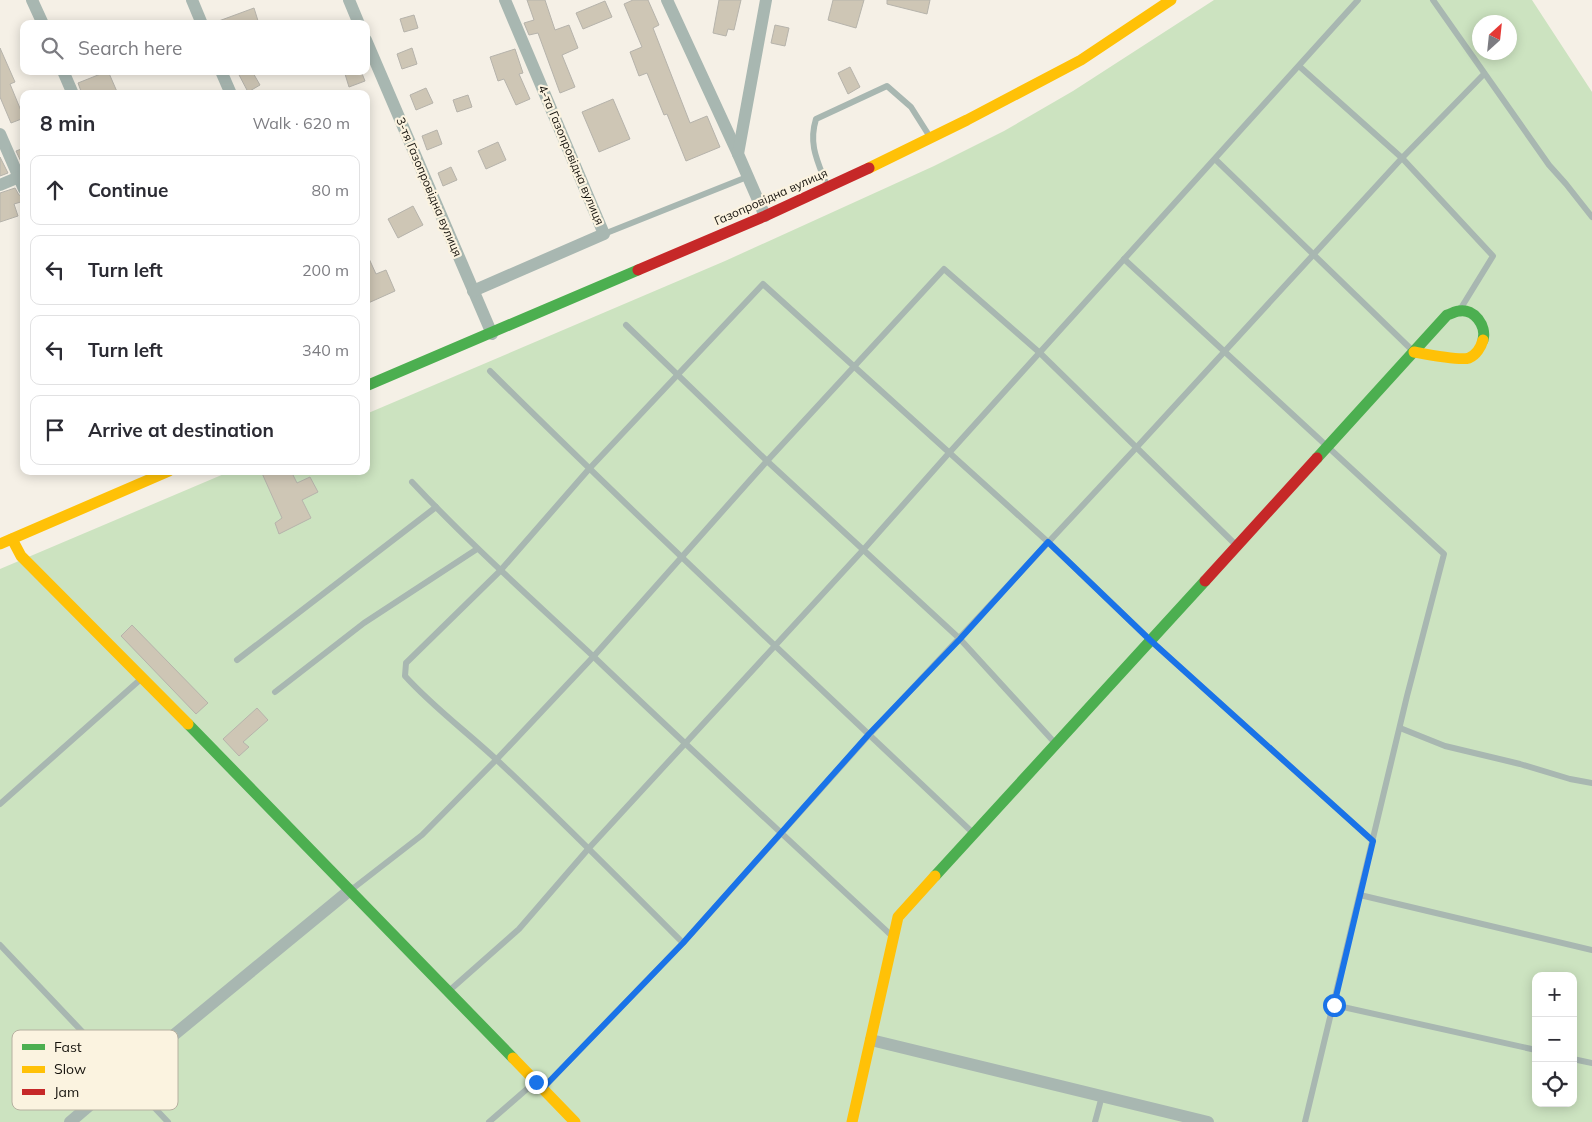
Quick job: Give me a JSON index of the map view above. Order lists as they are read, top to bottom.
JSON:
{
  "streets": {
    "street": ["4-та Газопровідна вулиця", "3-тя Газопровідна вулиця", "Газопровідна вулиця"]
  },
  "crossings": [
    ["4-та Газопровідна вулиця", "3-тя Газопровідна вулиця"],
    ["3-тя Газопровідна вулиця", "Газопровідна вулиця"]
  ],
  "legend": ["Fast", "Slow", "Jam"],
  "north": "top right",
  "page": {
    "search": "Search here",
    "heading": ["8 min", "Walk · 620 m"],
    "list": [
      ["Continue", "80 m"],
      ["Turn left", "200 m"],
      ["Turn left", "340 m"],
      "Arrive at destination"
    ],
    "map_buttons": ["+", "−"]
  }
}
